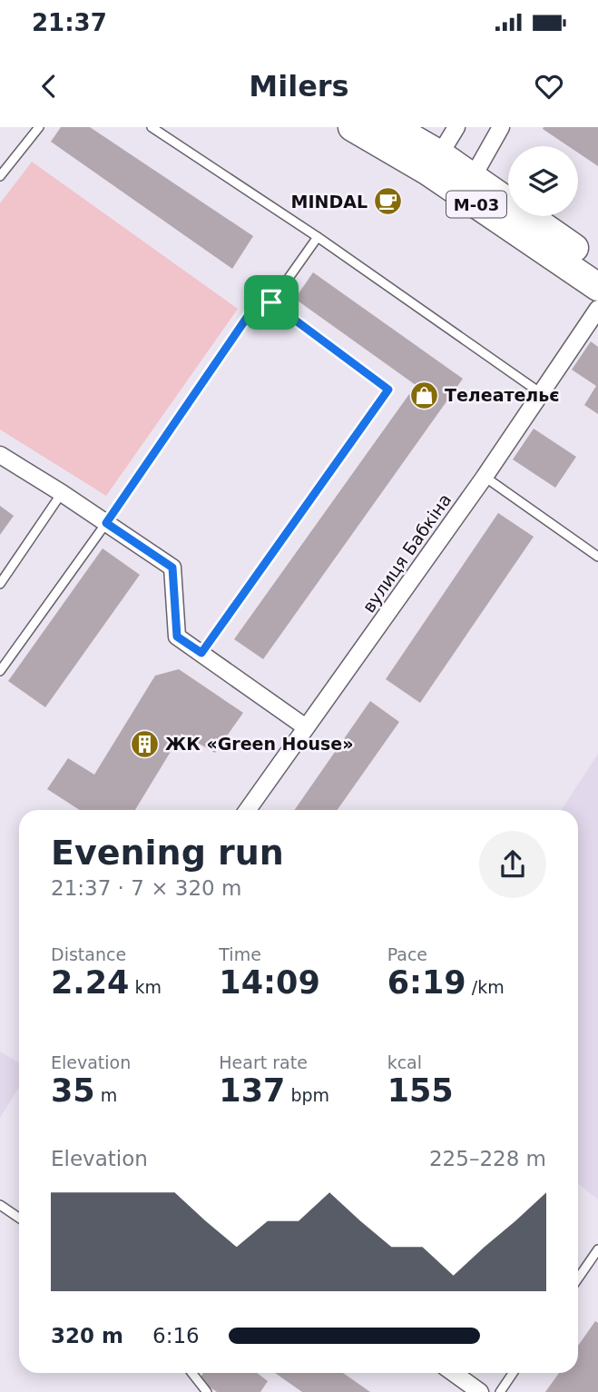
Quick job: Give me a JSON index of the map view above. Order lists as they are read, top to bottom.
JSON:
{
  "streets": {
    "highway": ["М-03"],
    "street": ["вулиця Бабкіна"]
  },
  "places": {
    "cafe": ["MINDAL"],
    "shop": ["Телеательє"],
    "building": ["ЖК «Green House»"]
  },
  "page": {
    "status": "21:37",
    "header": "Milers",
    "heading": ["Evening run", "21:37 · 7 × 320 m"],
    "stats": [
      ["Distance", "2.24 km"],
      ["Time", "14:09"],
      ["Pace", "6:19 /km"],
      ["Elevation", "35 m"],
      ["Heart rate", "137 bpm"],
      ["kcal", "155"]
    ],
    "chart": ["Elevation", "225–228 m"],
    "list": [
      {
        "name": "320 m",
        "note": "6:16"
      }
    ]
  }
}
